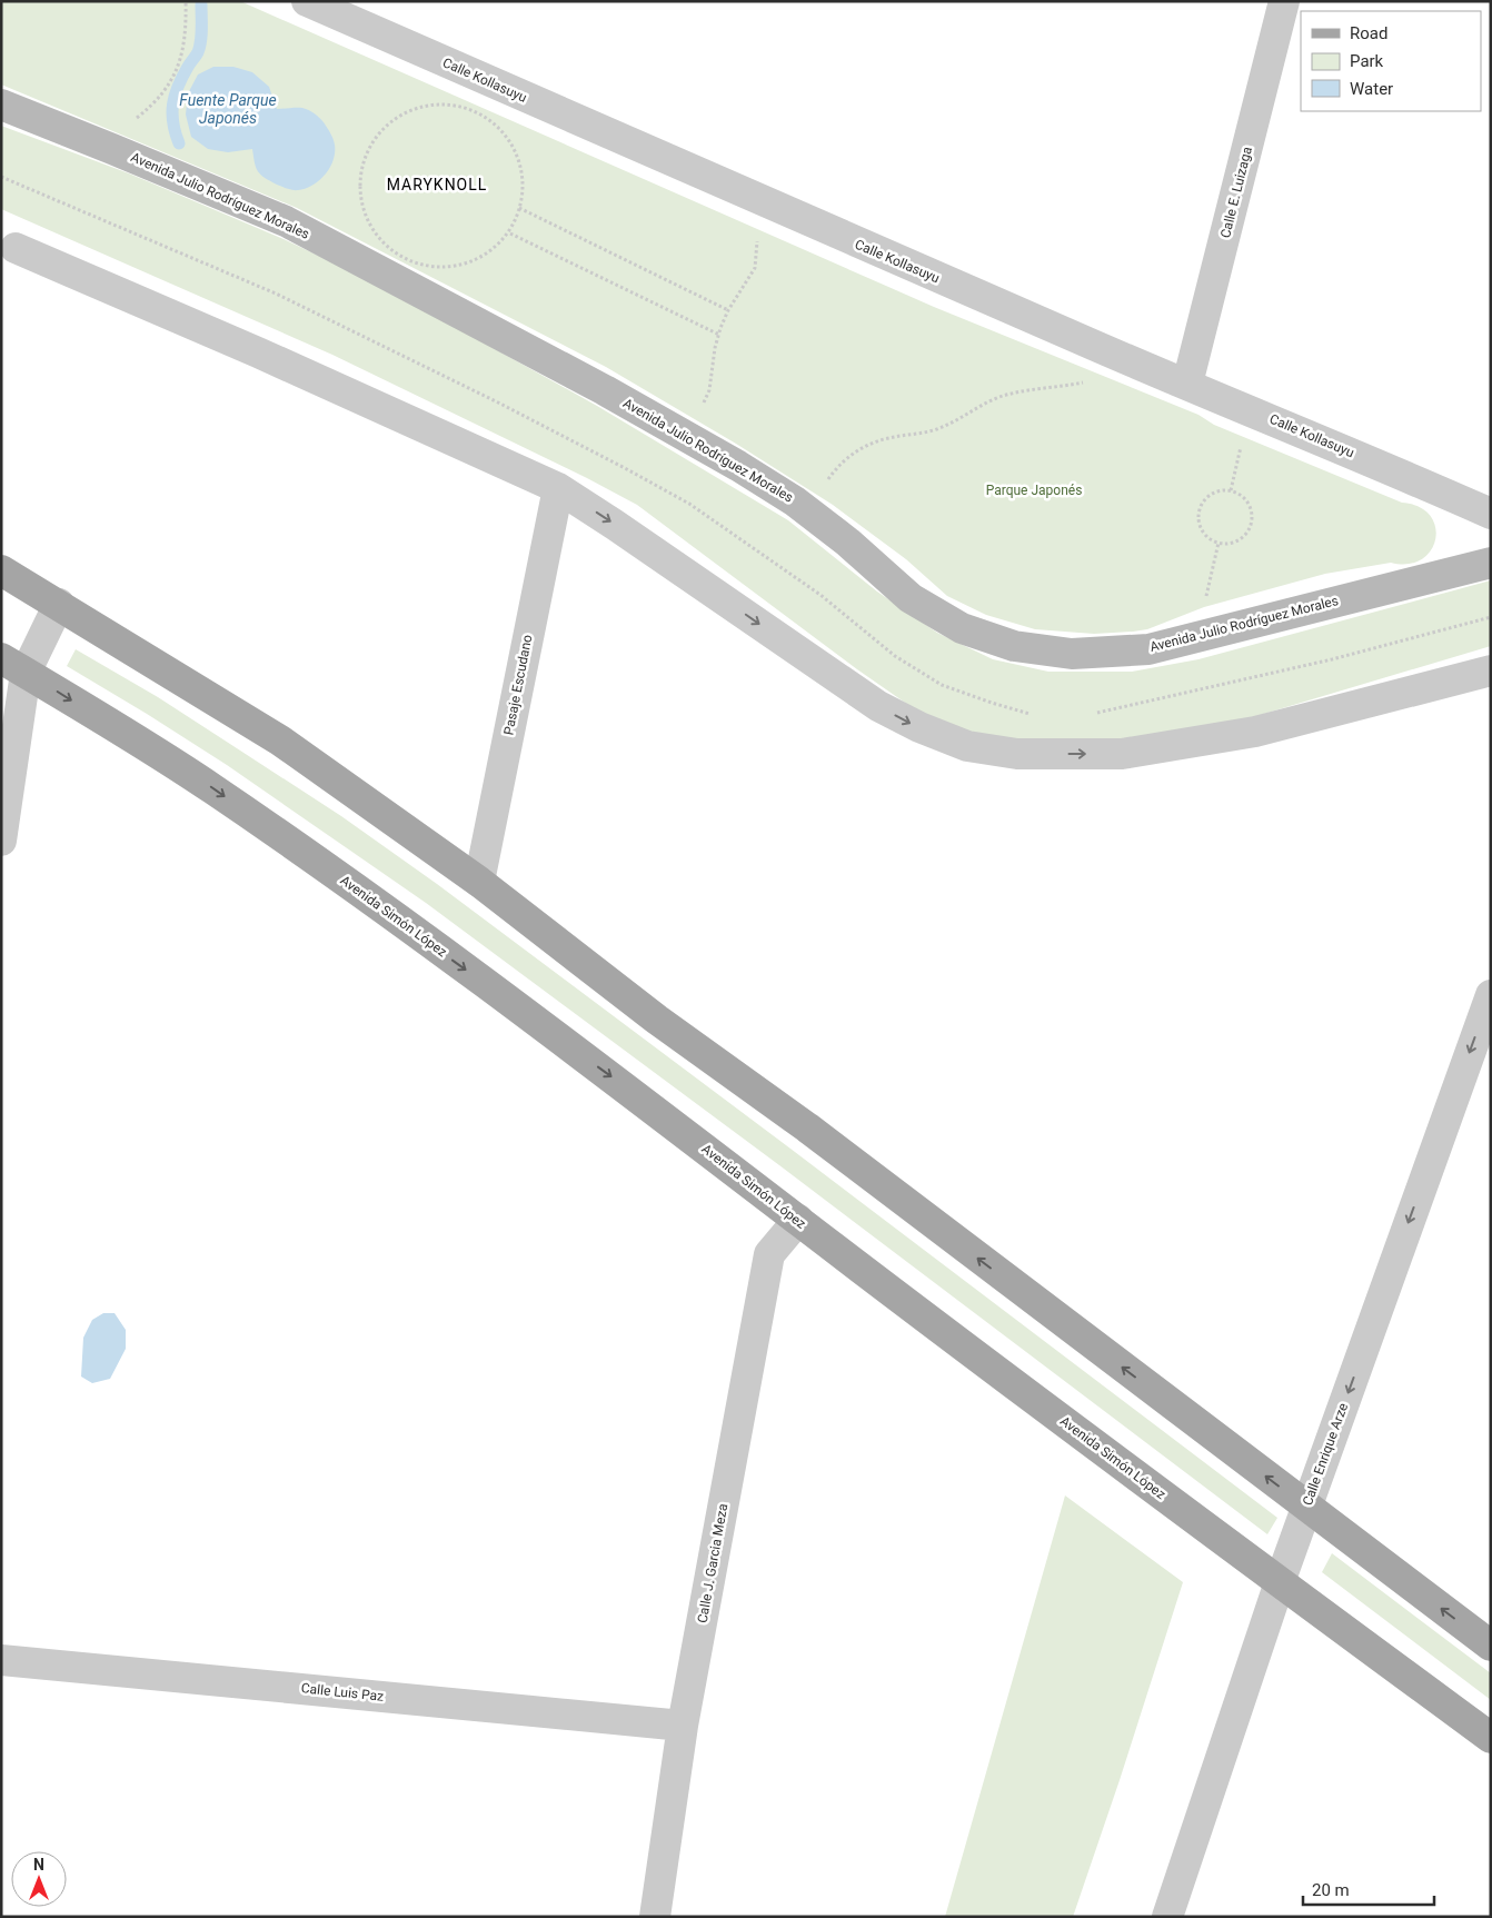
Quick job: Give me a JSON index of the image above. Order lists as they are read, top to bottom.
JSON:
{
  "streets": {
    "main road": ["Avenida Julio Rodríguez Morales", "Avenida Simón López"],
    "street": [
      "Calle Kollasuyu",
      "Calle E. Luizaga",
      "Pasaje Escudano",
      "Calle Enrique Arze",
      "Calle J. Garcia Meza",
      "Calle Luis Paz"
    ]
  },
  "crossings": [
    ["Calle Kollasuyu", "Calle E. Luizaga"],
    ["Avenida Simón López", "Calle Enrique Arze"],
    ["Avenida Simón López", "Calle J. Garcia Meza"],
    ["Calle J. Garcia Meza", "Calle Luis Paz"]
  ],
  "one_way": ["Calle Enrique Arze"],
  "districts": ["MARYKNOLL"],
  "water": ["Fuente Parque Japonés"],
  "parks": ["Parque Japonés"],
  "legend": ["Road", "Park", "Water"],
  "scale_bar": "20 m",
  "north": "top"
}
